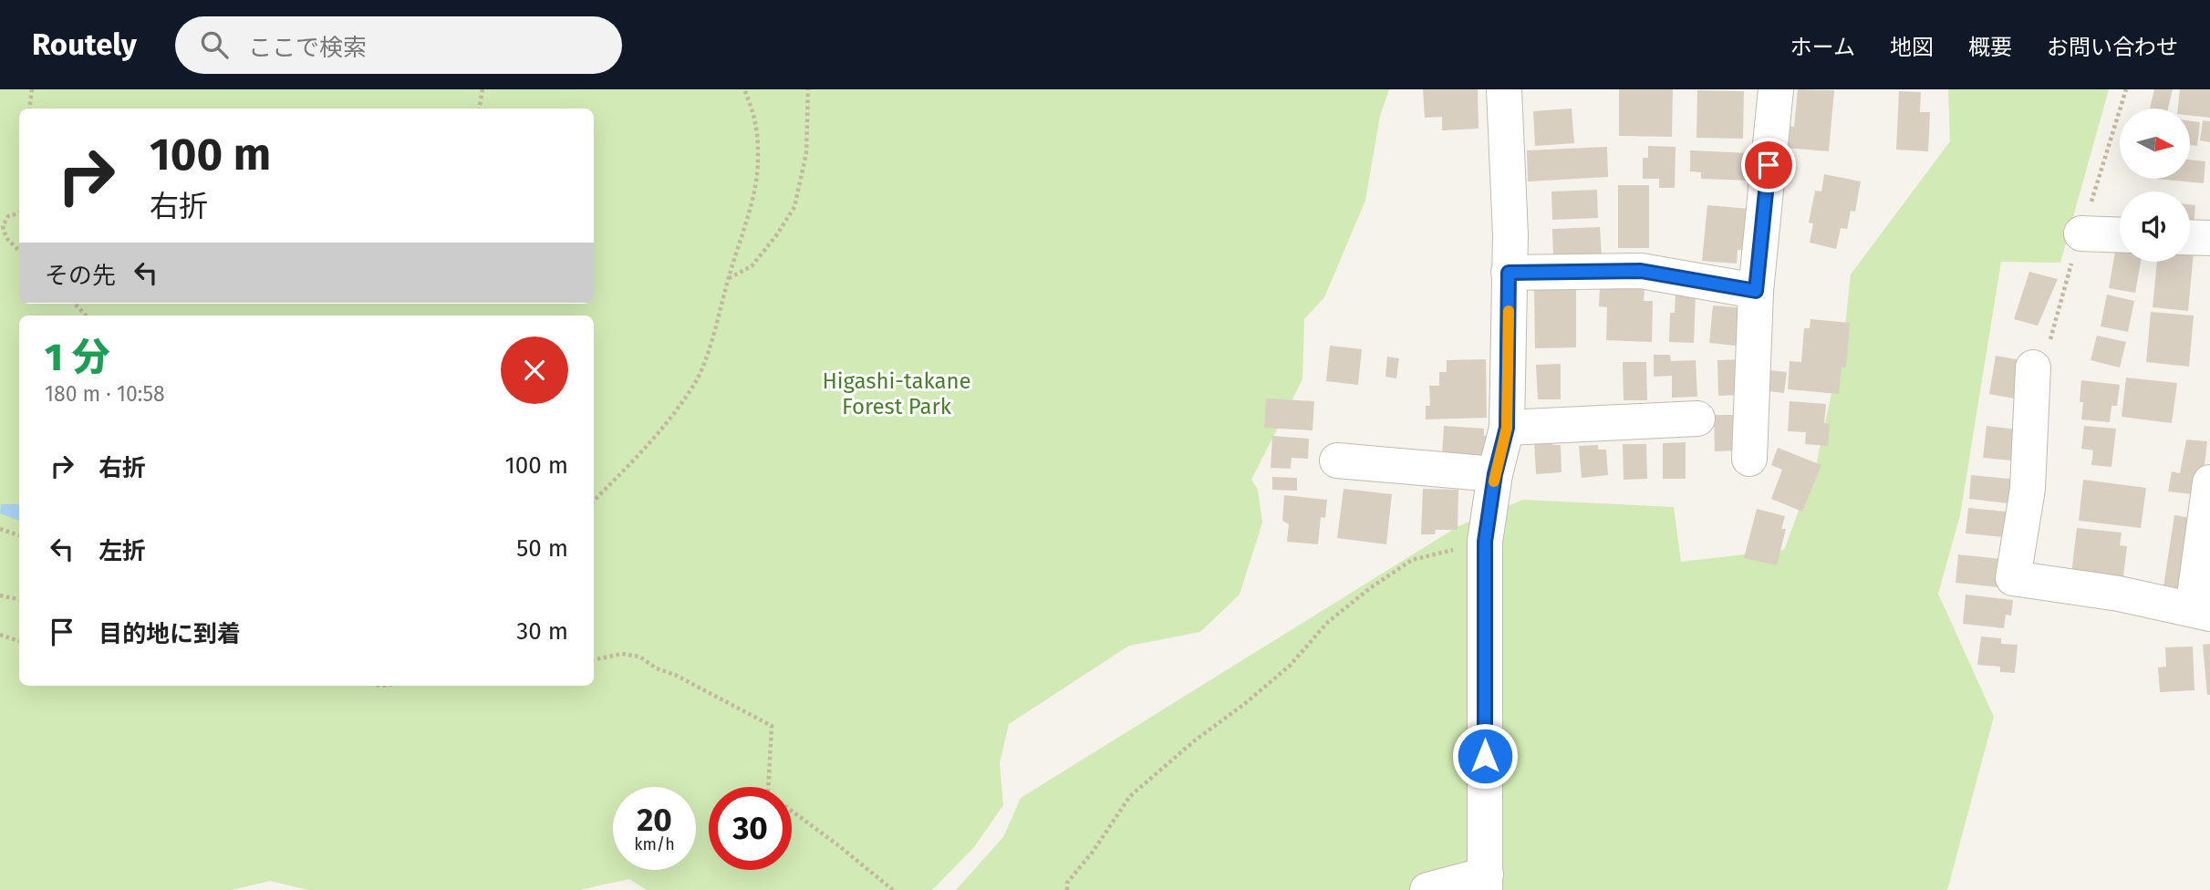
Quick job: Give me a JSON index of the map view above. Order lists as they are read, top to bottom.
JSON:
{
  "parks": ["Higashi-takane Forest Park"],
  "north": "right",
  "page": {
    "header": "Routely",
    "search": "ここで検索",
    "nav": [
      "ホーム",
      "地図",
      "概要",
      "お問い合わせ"
    ],
    "turn": ["100 m", "右折"],
    "then": "その先",
    "heading": ["1 分", "180 m · 10:58"],
    "list": [
      {
        "name": "右折",
        "value": "100 m"
      },
      {
        "name": "左折",
        "value": "50 m"
      },
      {
        "name": "目的地に到着",
        "value": "30 m"
      }
    ],
    "speed": "20 km/h",
    "limit": "30"
  }
}
